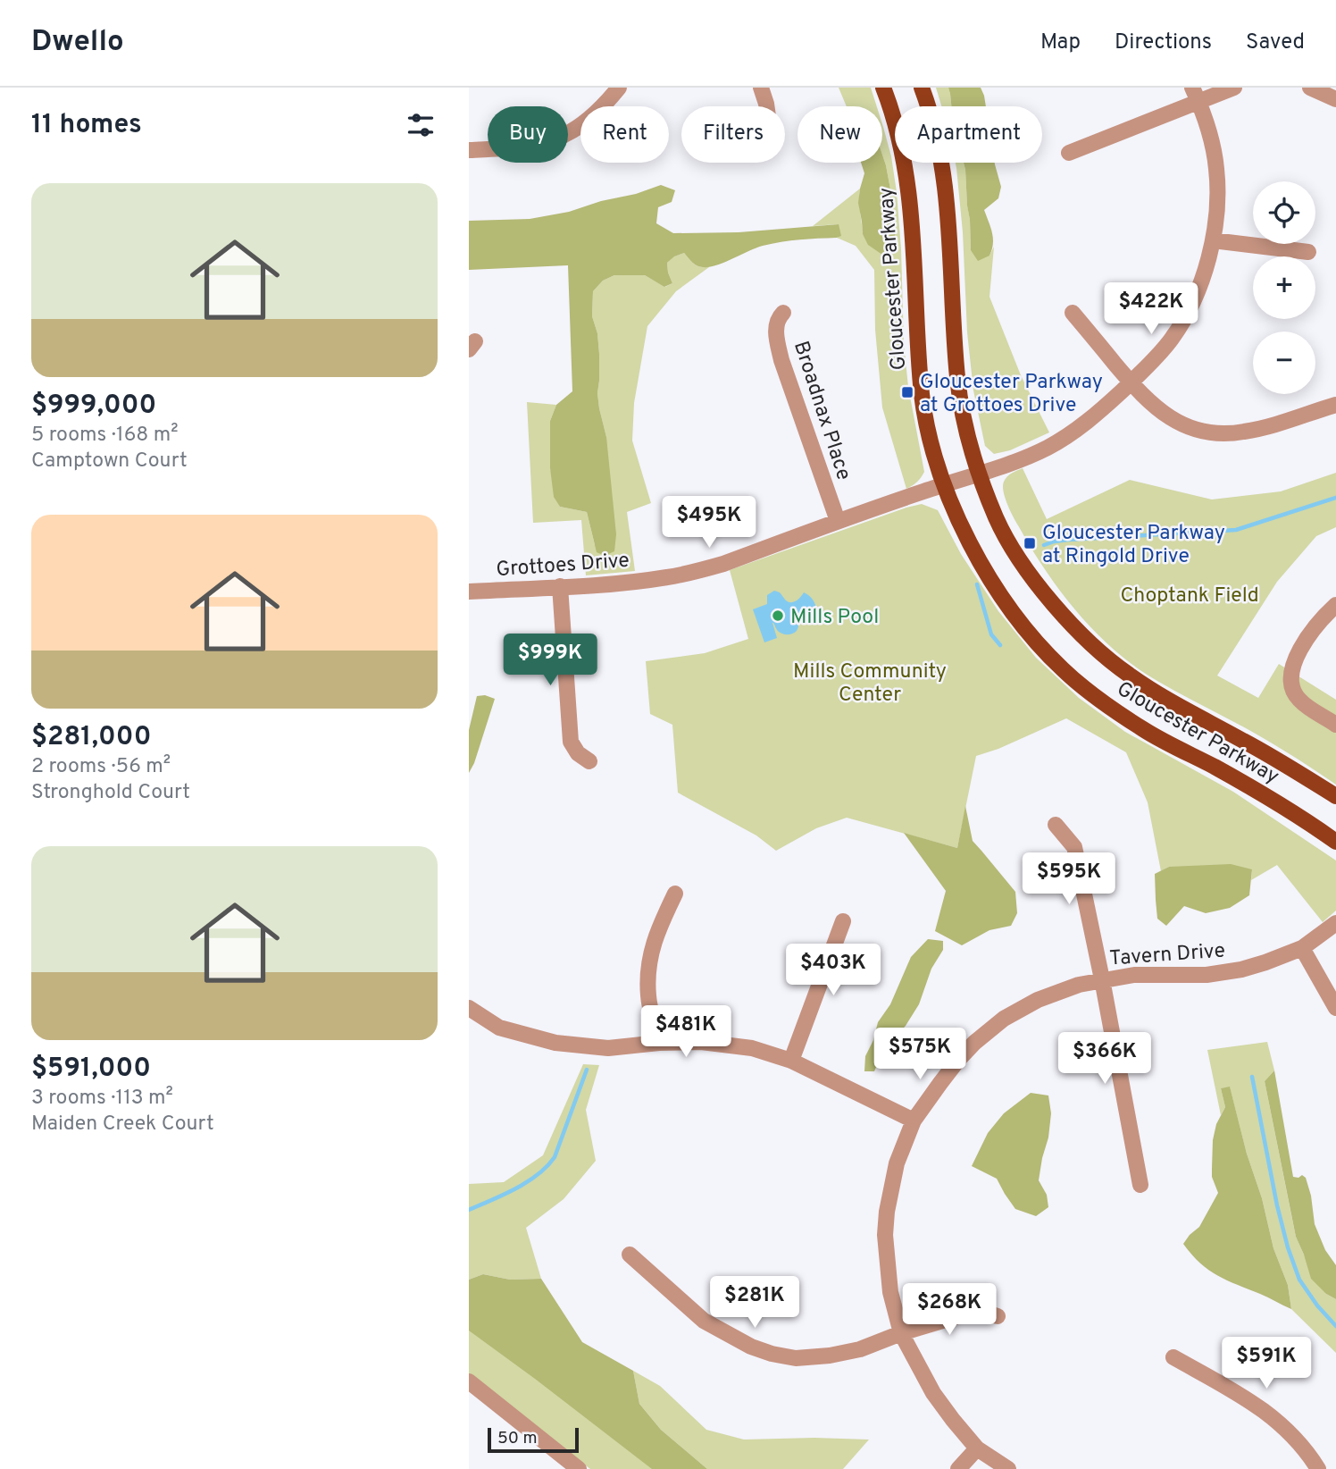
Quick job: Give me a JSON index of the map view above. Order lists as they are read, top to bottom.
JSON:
{
  "streets": {
    "main road": ["Gloucester Parkway"],
    "street": ["Broadnax Place", "Grottoes Drive", "Tavern Drive"]
  },
  "crossings": [
    ["Gloucester Parkway", "Grottoes Drive"],
    ["Broadnax Place", "Grottoes Drive"]
  ],
  "parks": ["Choptank Field", "Mills Community Center"],
  "places": {
    "transit": ["Gloucester Parkway at Grottoes Drive", "Gloucester Parkway at Ringold Drive"],
    "other": ["Mills Pool"]
  },
  "scale_bar": "50 m",
  "page": {
    "header": "Dwello",
    "nav": ["Map", "Directions", "Saved"],
    "heading": "11 homes",
    "chip": [
      "Buy",
      "Rent",
      "Filters",
      "New",
      "Apartment"
    ],
    "list": [
      {
        "name": "$999,000",
        "note": "5 rooms · 168 m² · Camptown Court"
      },
      {
        "name": "$281,000",
        "note": "2 rooms · 56 m² · Stronghold Court"
      },
      {
        "name": "$591,000",
        "note": "3 rooms · 113 m² · Maiden Creek Court"
      }
    ],
    "map_buttons": ["+", "−"],
    "price": [
      "$422K",
      "$495K",
      "$999K",
      "$595K",
      "$403K",
      "$481K",
      "$575K",
      "$366K",
      "$281K",
      "$268K",
      "$591K"
    ],
    "scale": "50 m"
  }
}
